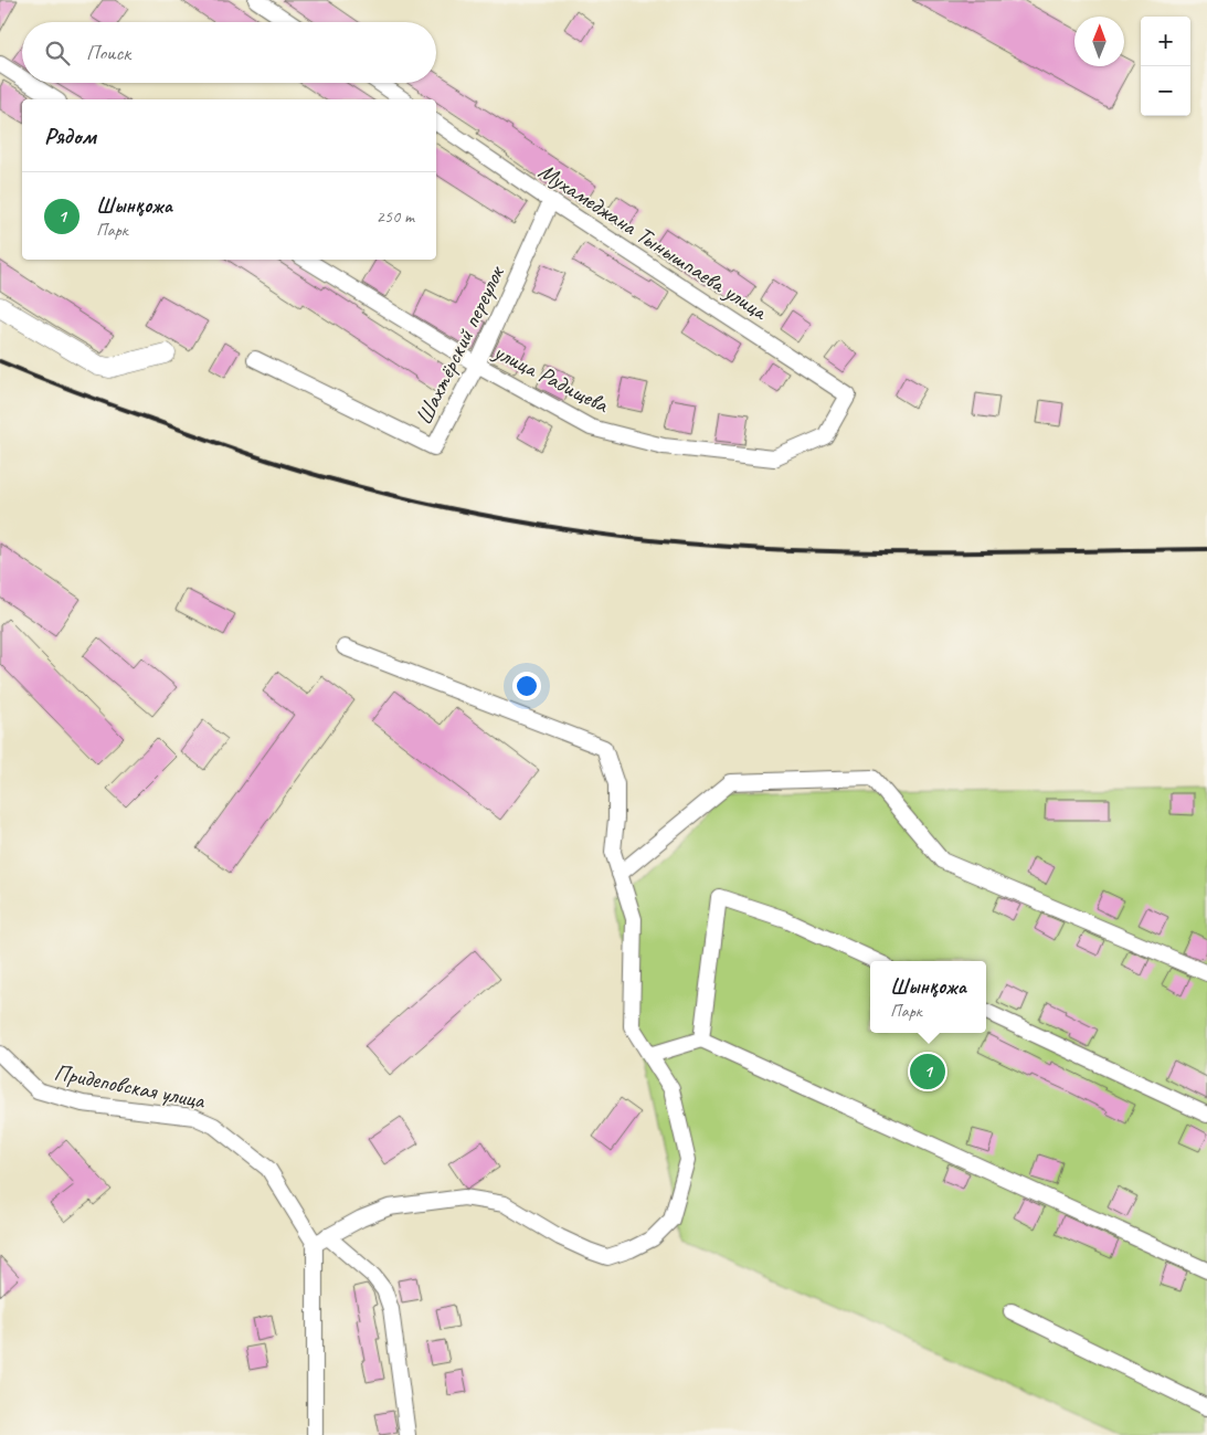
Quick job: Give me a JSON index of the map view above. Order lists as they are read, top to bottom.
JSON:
{
  "streets": {
    "street": [
      "Мухамеджана Тынышпаева улица",
      "Шахтёрский переулок",
      "улица Радищева",
      "Придеповская улица"
    ]
  },
  "crossings": [
    ["Мухамеджана Тынышпаева улица", "Шахтёрский переулок"],
    ["Мухамеджана Тынышпаева улица", "улица Радищева"],
    ["Шахтёрский переулок", "улица Радищева"]
  ],
  "north": "top",
  "page": {
    "map_buttons": ["+", "−"],
    "search": "Поиск",
    "heading": "Рядом",
    "list": [
      {
        "mark": "1",
        "name": "Шынқожа",
        "note": "Парк",
        "value": "250 m"
      }
    ],
    "popup": ["Шынқожа", "Парк"],
    "pins": "1"
  }
}
